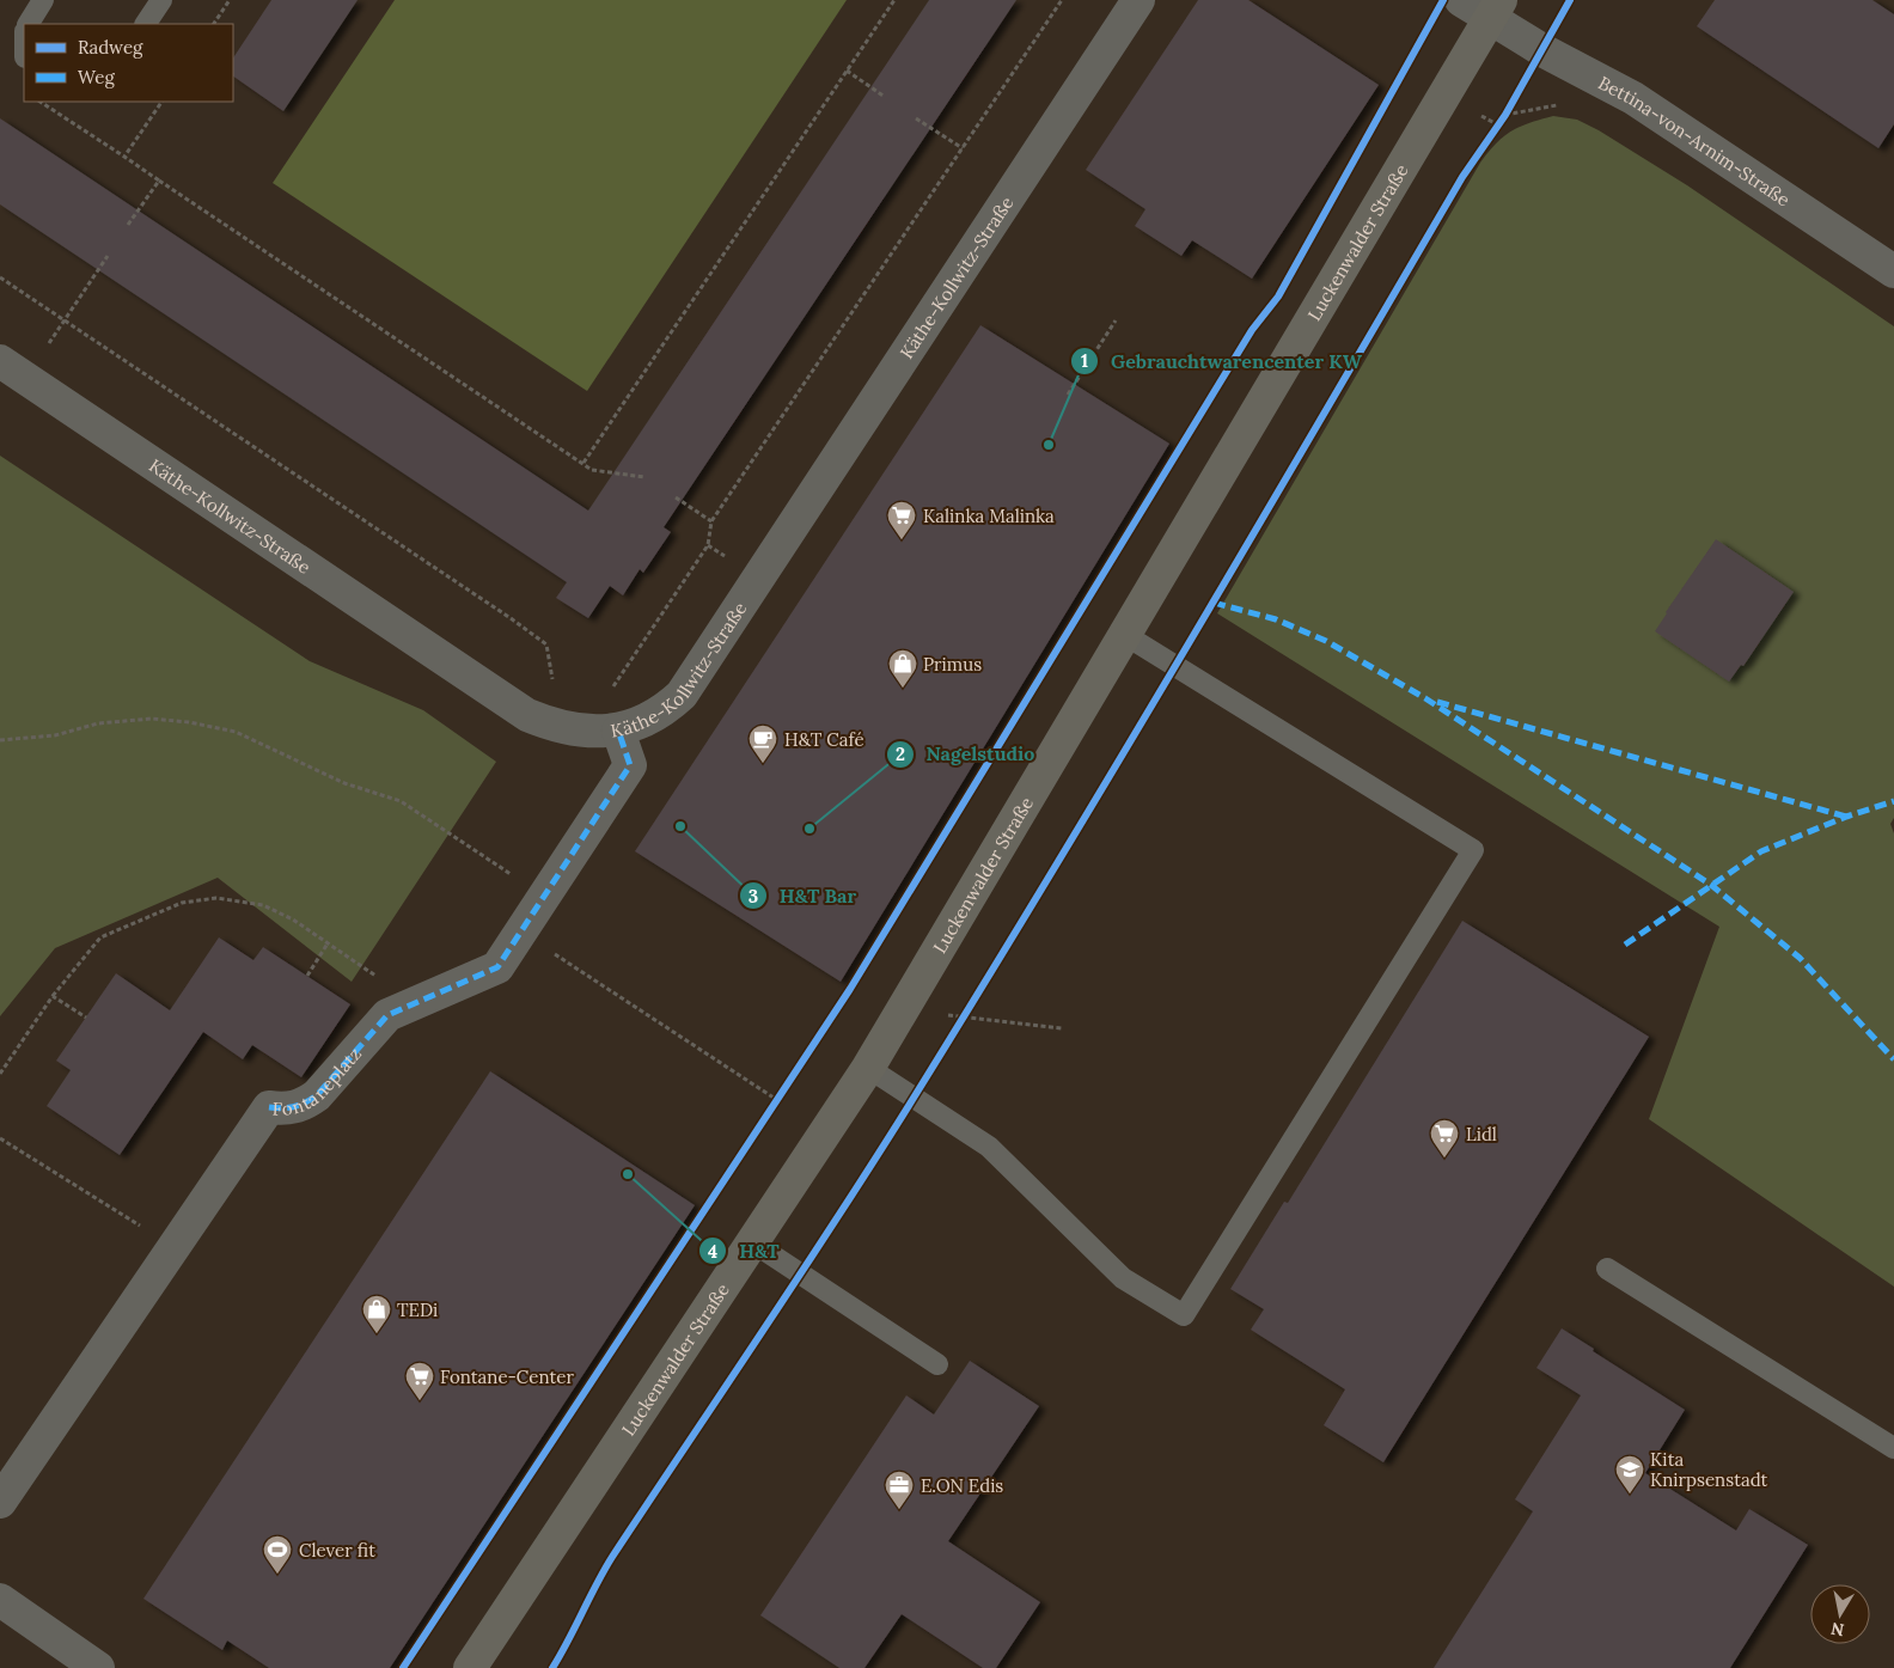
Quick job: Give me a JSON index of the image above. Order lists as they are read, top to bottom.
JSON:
{
  "streets": {
    "main road": ["Luckenwalder Straße"],
    "street": ["Bettina-von-Arnim-Straße", "Käthe-Kollwitz-Straße", "Fontaneplatz"]
  },
  "crossings": [
    ["Bettina-von-Arnim-Straße", "Luckenwalder Straße"],
    ["Käthe-Kollwitz-Straße", "Fontaneplatz"]
  ],
  "places": {
    "other": [
      "Gebrauchtwarencenter KW",
      "H&T Bar",
      "Nagelstudio",
      "H&T"
    ],
    "supermarket": ["Kalinka Malinka", "Lidl", "Fontane-Center"],
    "shop": ["Primus", "TEDi"],
    "cafe": ["H&T Café"],
    "school or university": ["Kita Knirpsenstadt"],
    "office": ["E.ON Edis"],
    "sports": ["Clever fit"]
  },
  "legend": ["Radweg", "Weg"],
  "north": "bottom"
}
